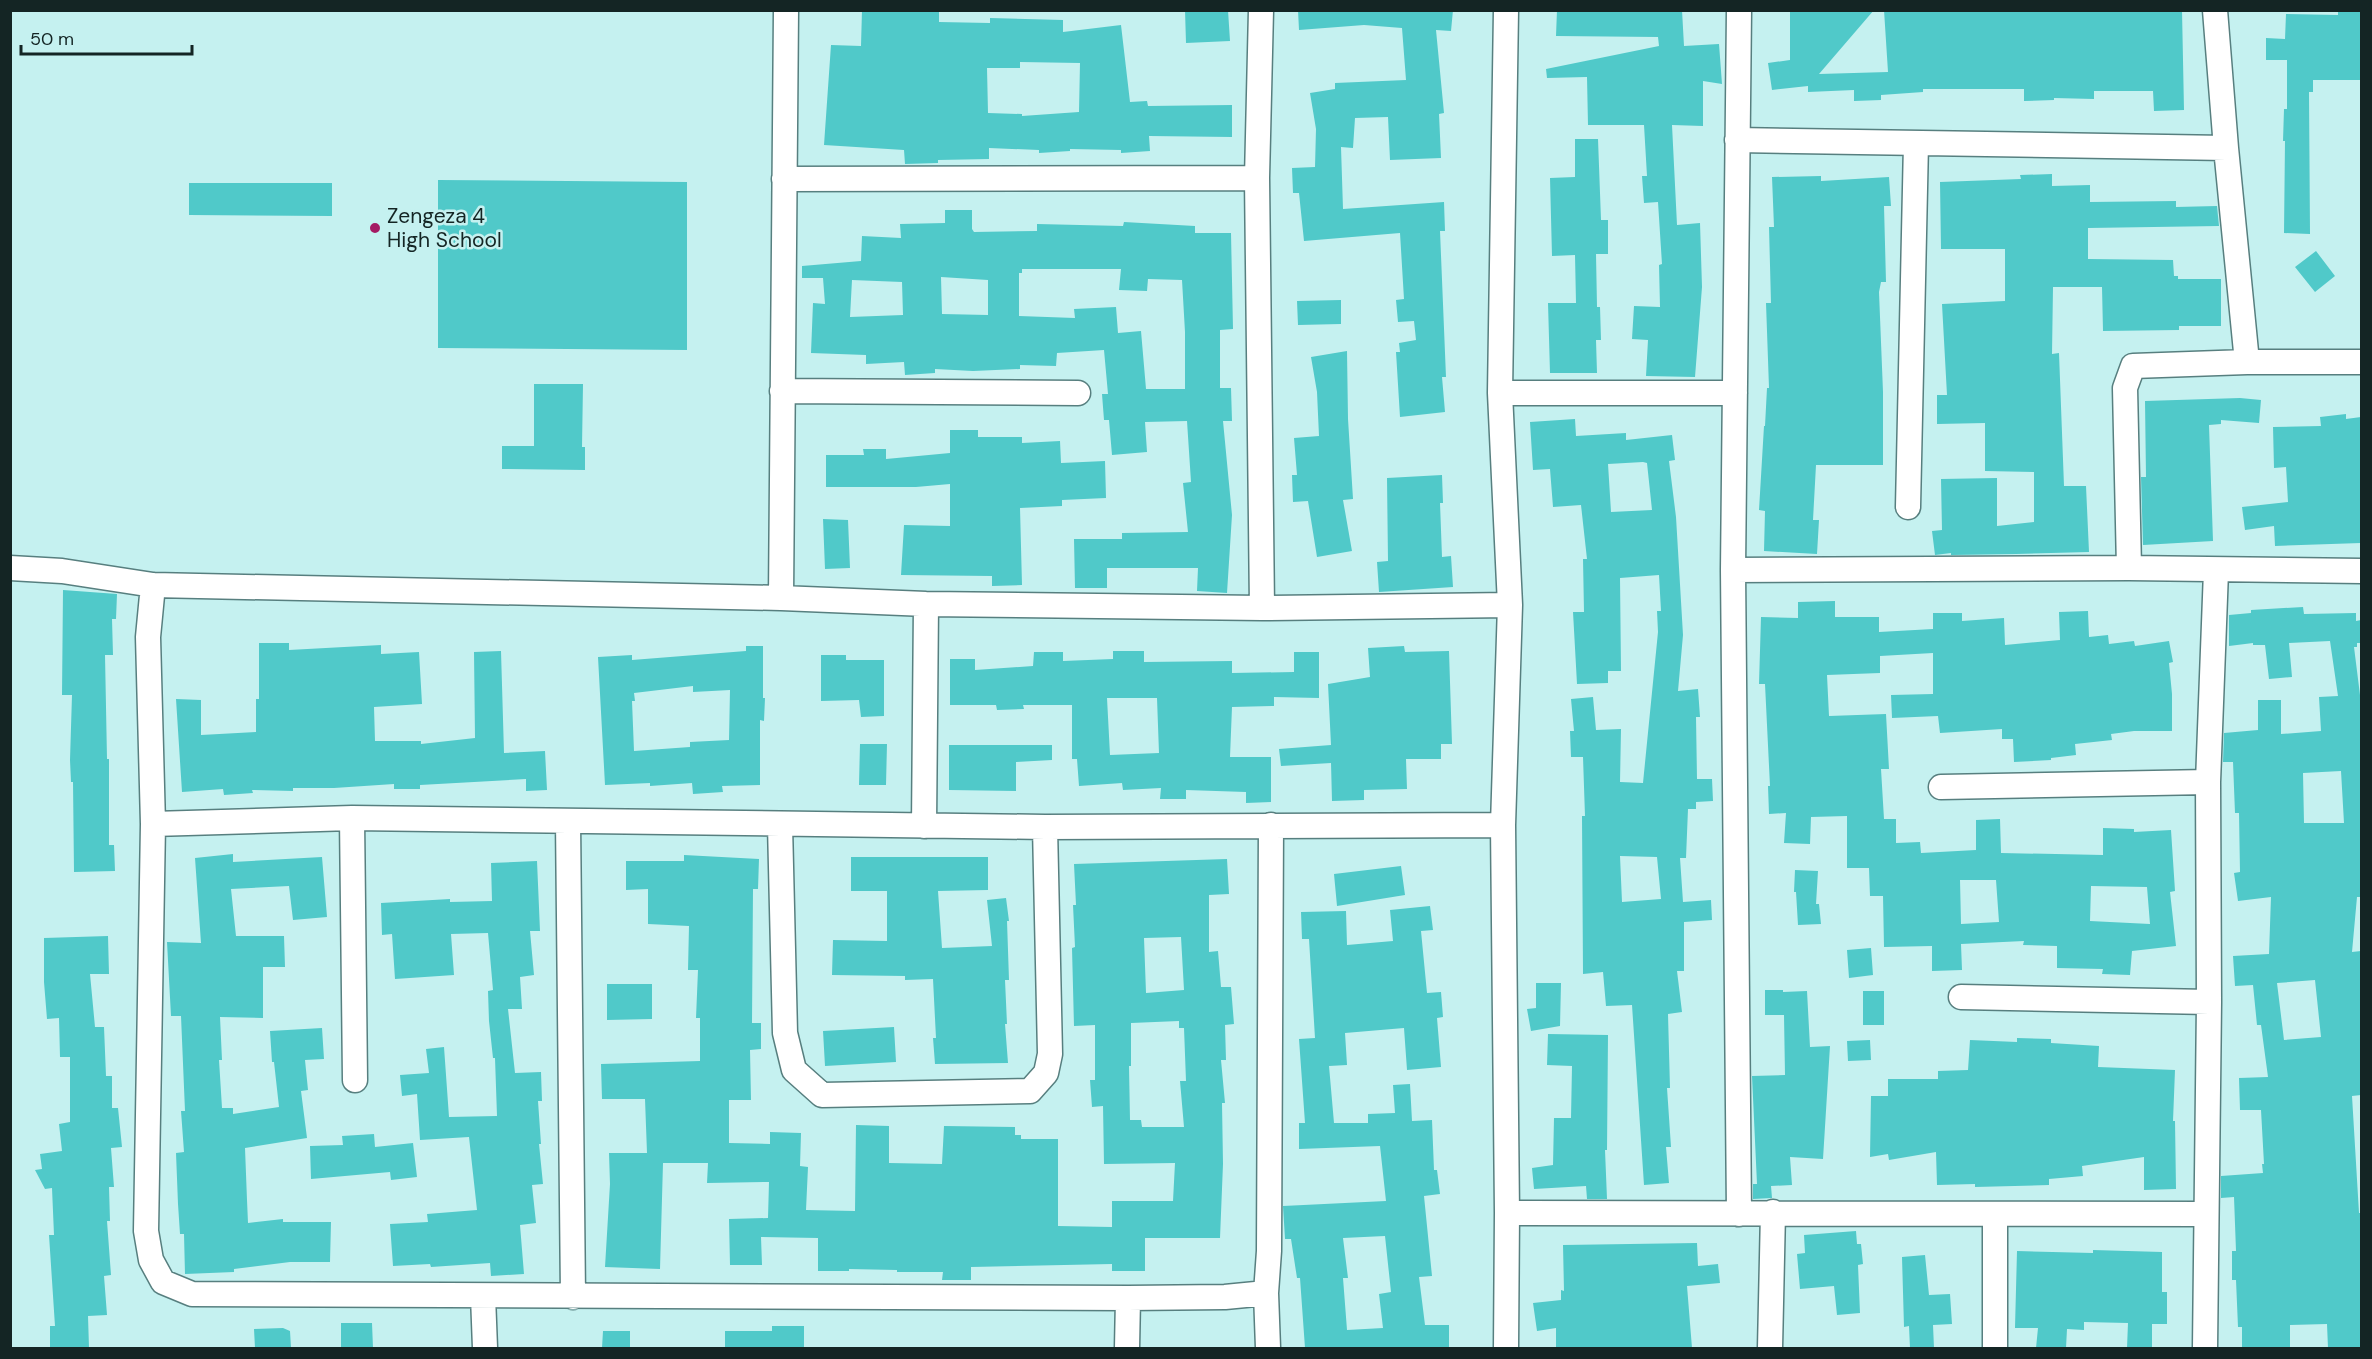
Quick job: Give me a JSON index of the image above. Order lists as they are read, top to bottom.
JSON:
{
  "places": ["Zengeza 4 High School"],
  "scale_bar": "50 m"
}
